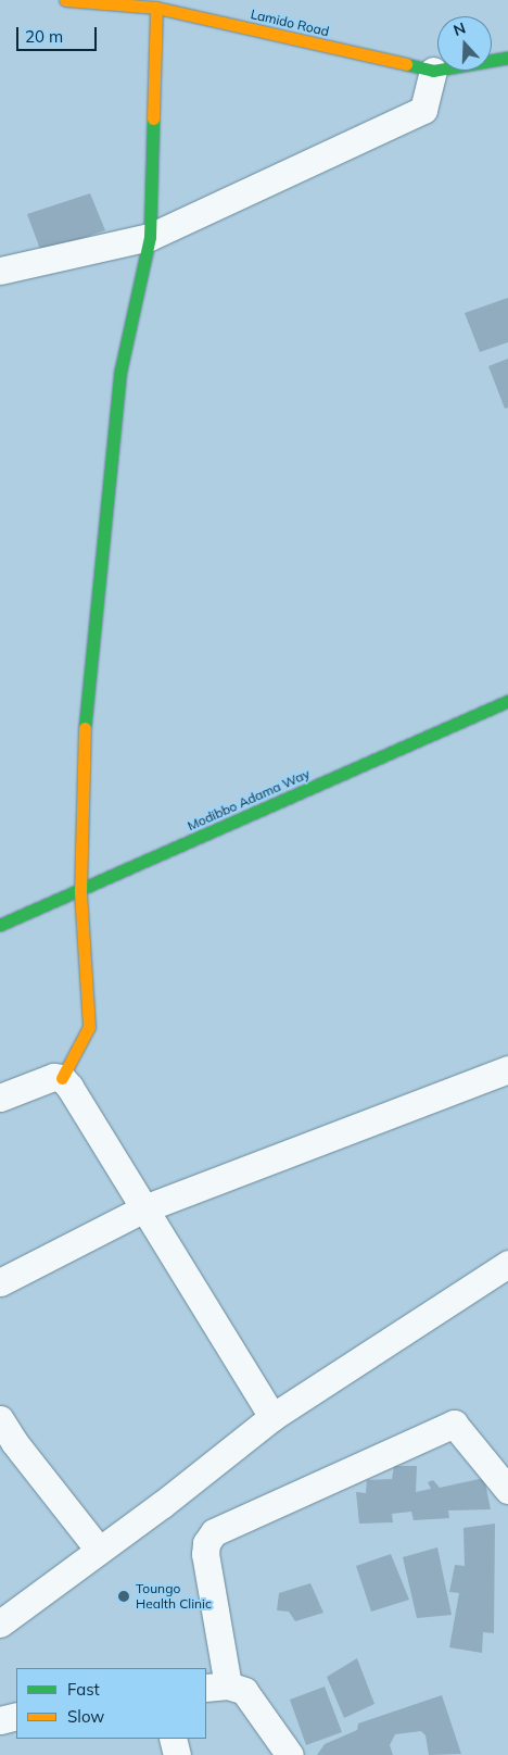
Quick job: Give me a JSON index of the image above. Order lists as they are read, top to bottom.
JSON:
{
  "streets": {
    "street": ["Lamido Road", "Modibbo Adama Way"]
  },
  "places": ["Toungo Health Clinic"],
  "legend": ["Fast", "Slow"],
  "scale_bar": "20 m",
  "north": "top"
}
